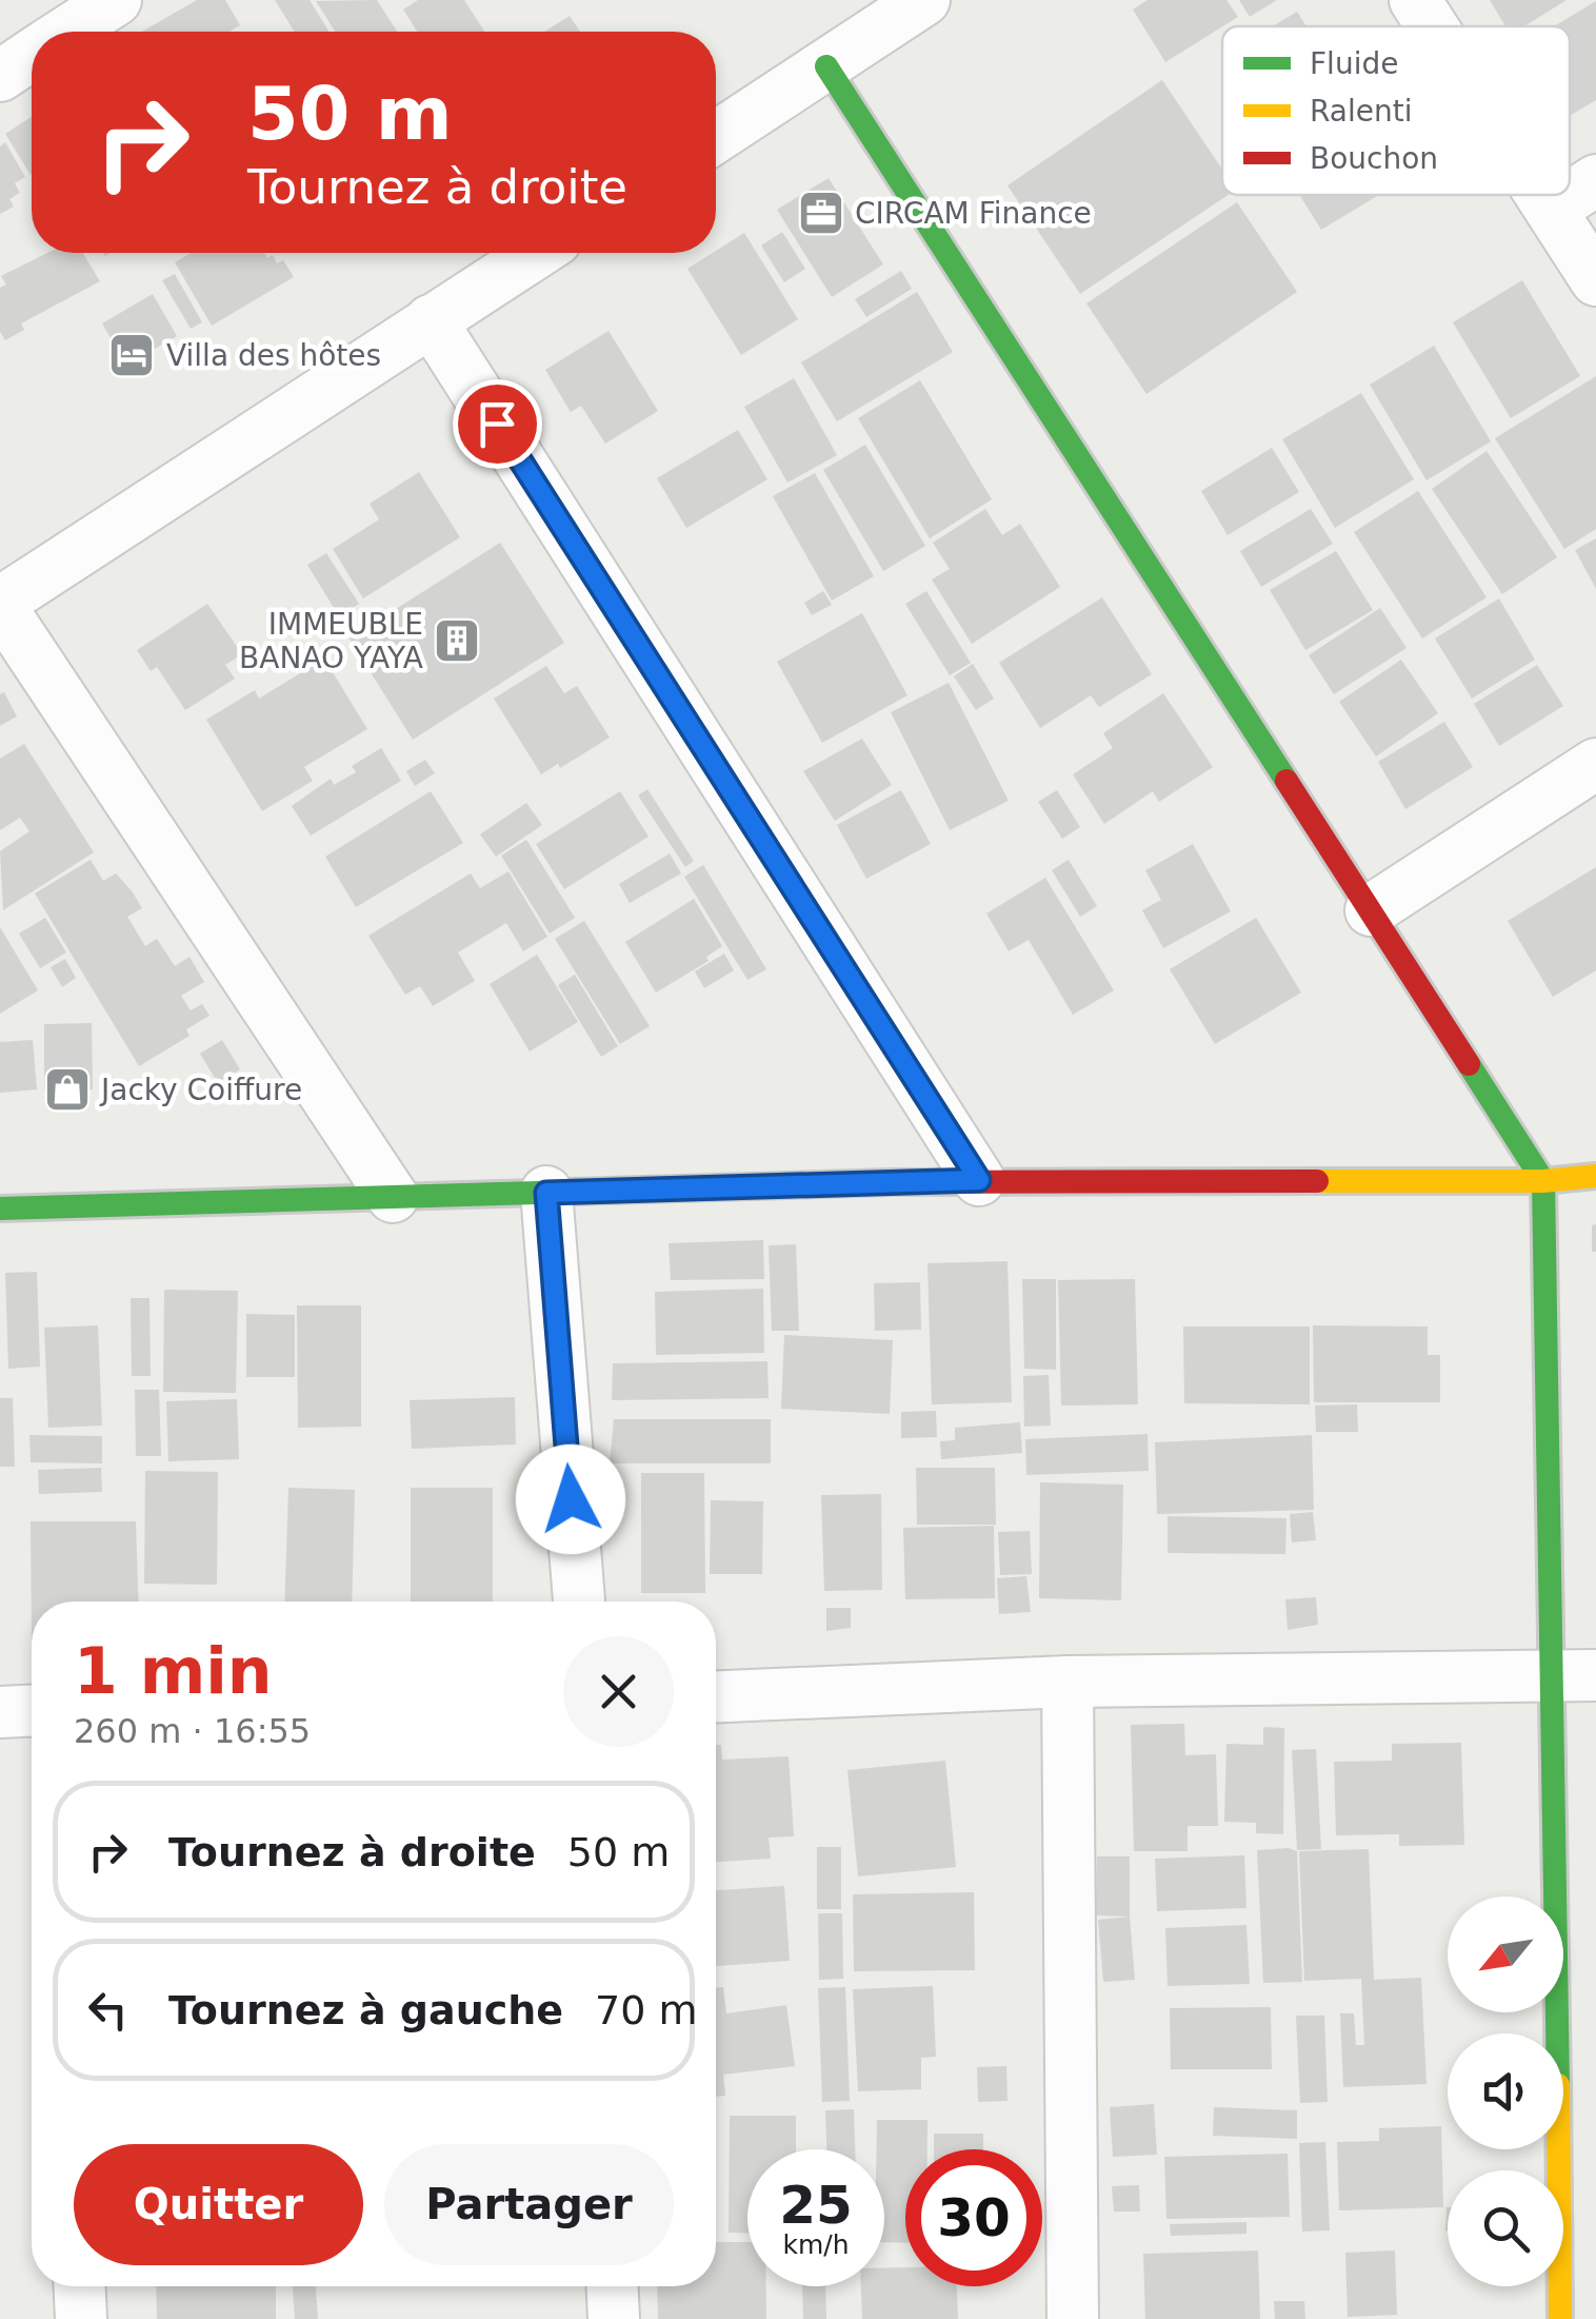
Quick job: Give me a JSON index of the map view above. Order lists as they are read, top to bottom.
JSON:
{
  "places": {
    "office": ["CIRCAM Finance"],
    "hotel": ["Villa des hôtes"],
    "building": ["IMMEUBLE BANAO YAYA"],
    "shop": ["Jacky Coiffure"]
  },
  "legend": ["Fluide", "Ralenti", "Bouchon"],
  "north": "bottom left",
  "page": {
    "turn": ["50 m", "Tournez à droite"],
    "heading": ["1 min", "260 m · 16:55"],
    "list": [
      {
        "name": "Tournez à droite",
        "value": "50 m"
      },
      {
        "name": "Tournez à gauche",
        "value": "70 m"
      }
    ],
    "buttons": ["Quitter", "Partager"],
    "speed": "25 km/h",
    "limit": "30"
  }
}
